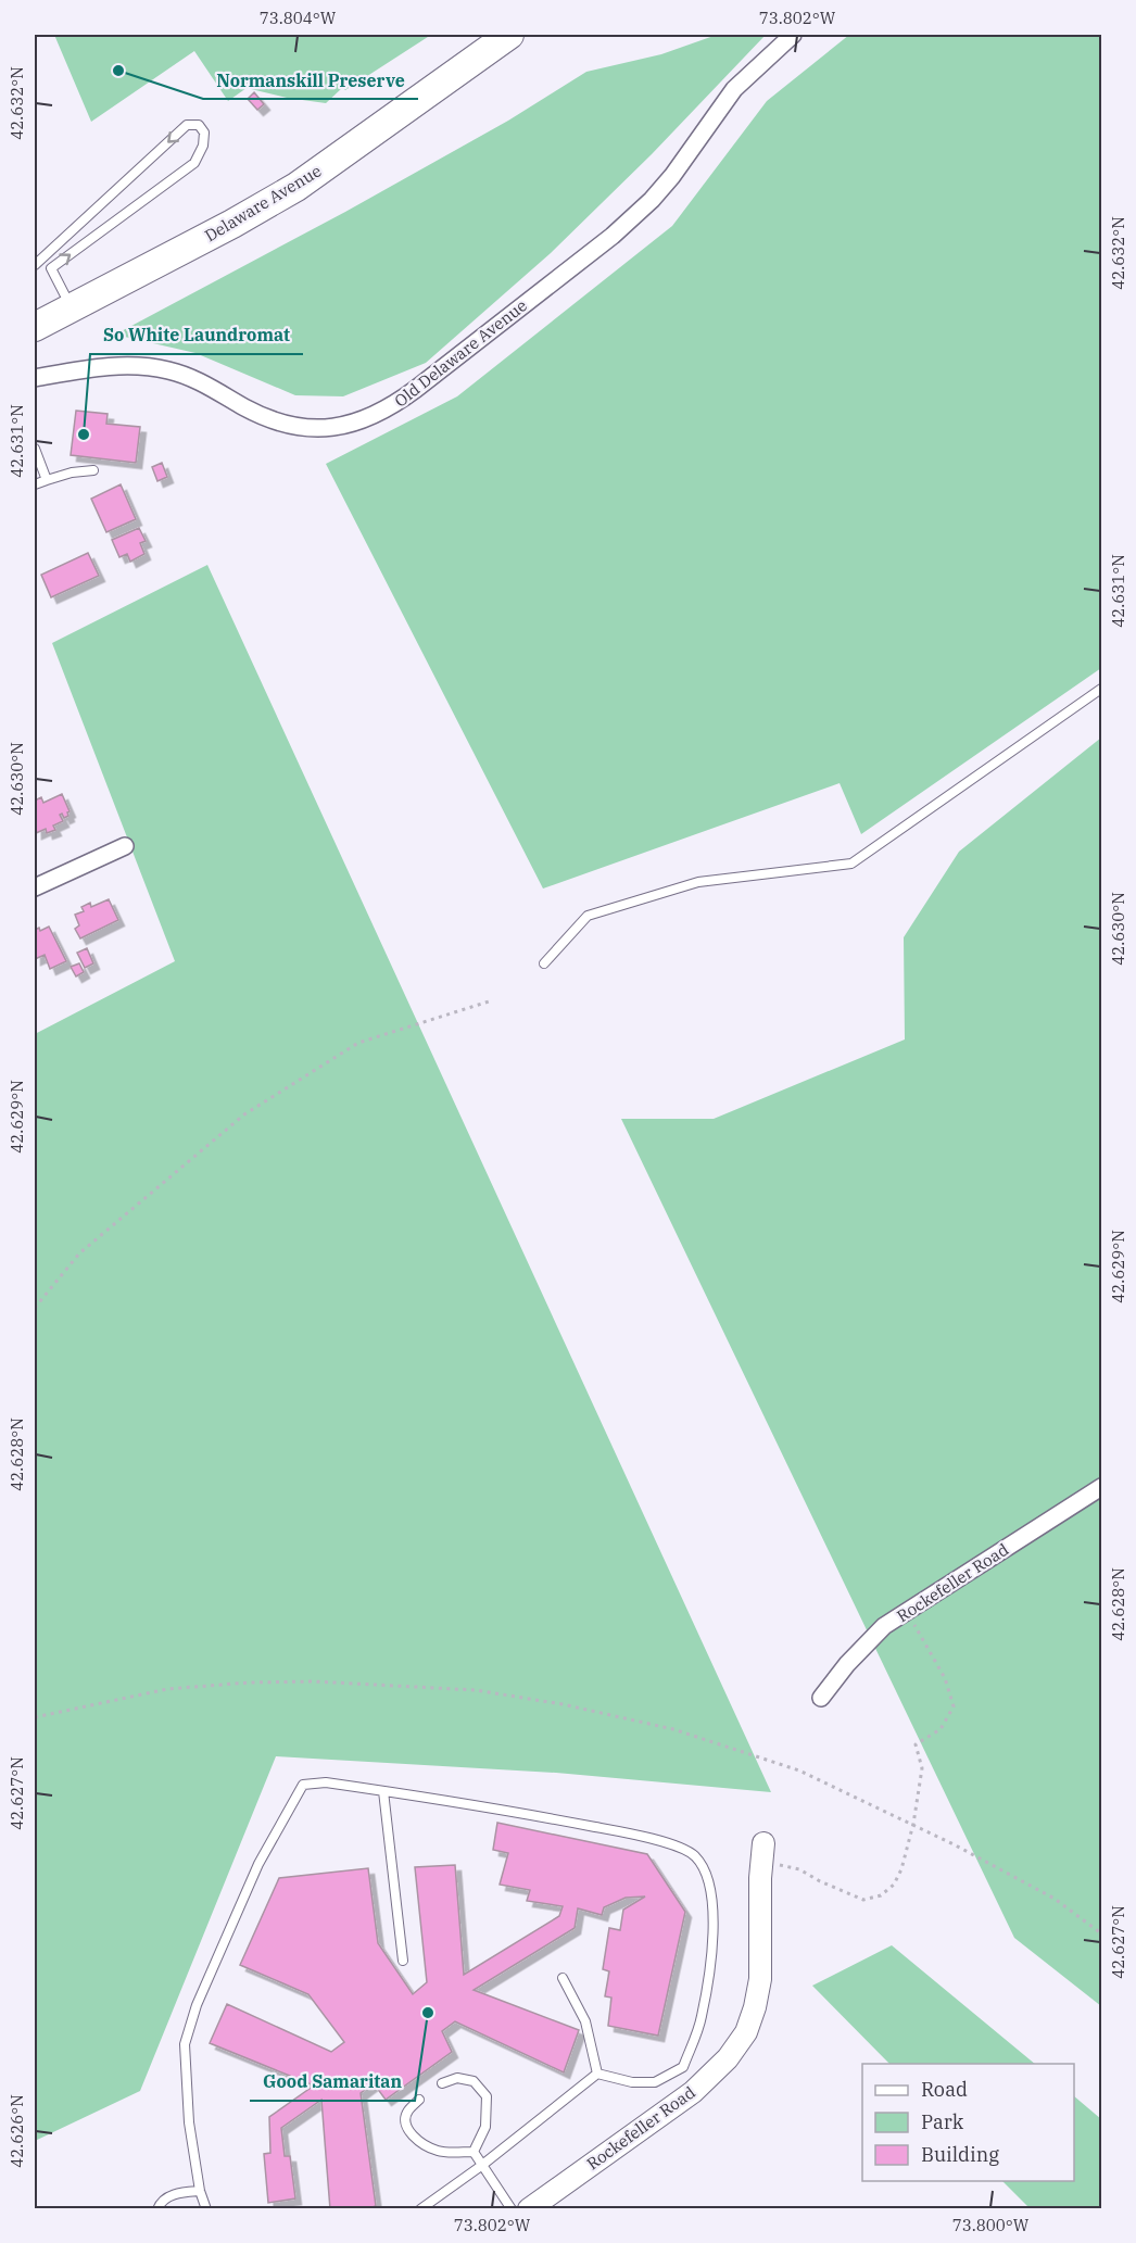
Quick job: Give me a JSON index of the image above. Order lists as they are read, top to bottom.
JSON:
{
  "streets": {
    "main road": ["Delaware Avenue"],
    "street": ["Old Delaware Avenue", "Rockefeller Road"]
  },
  "places": ["Normanskill Preserve", "So White Laundromat", "Good Samaritan"],
  "legend": ["Road", "Park", "Building"],
  "coordinates": [
    "73.804°W",
    "73.802°W",
    "42.632°N",
    "42.631°N",
    "42.630°N",
    "42.629°N",
    "42.628°N",
    "42.627°N",
    "42.626°N",
    "73.800°W"
  ]
}
